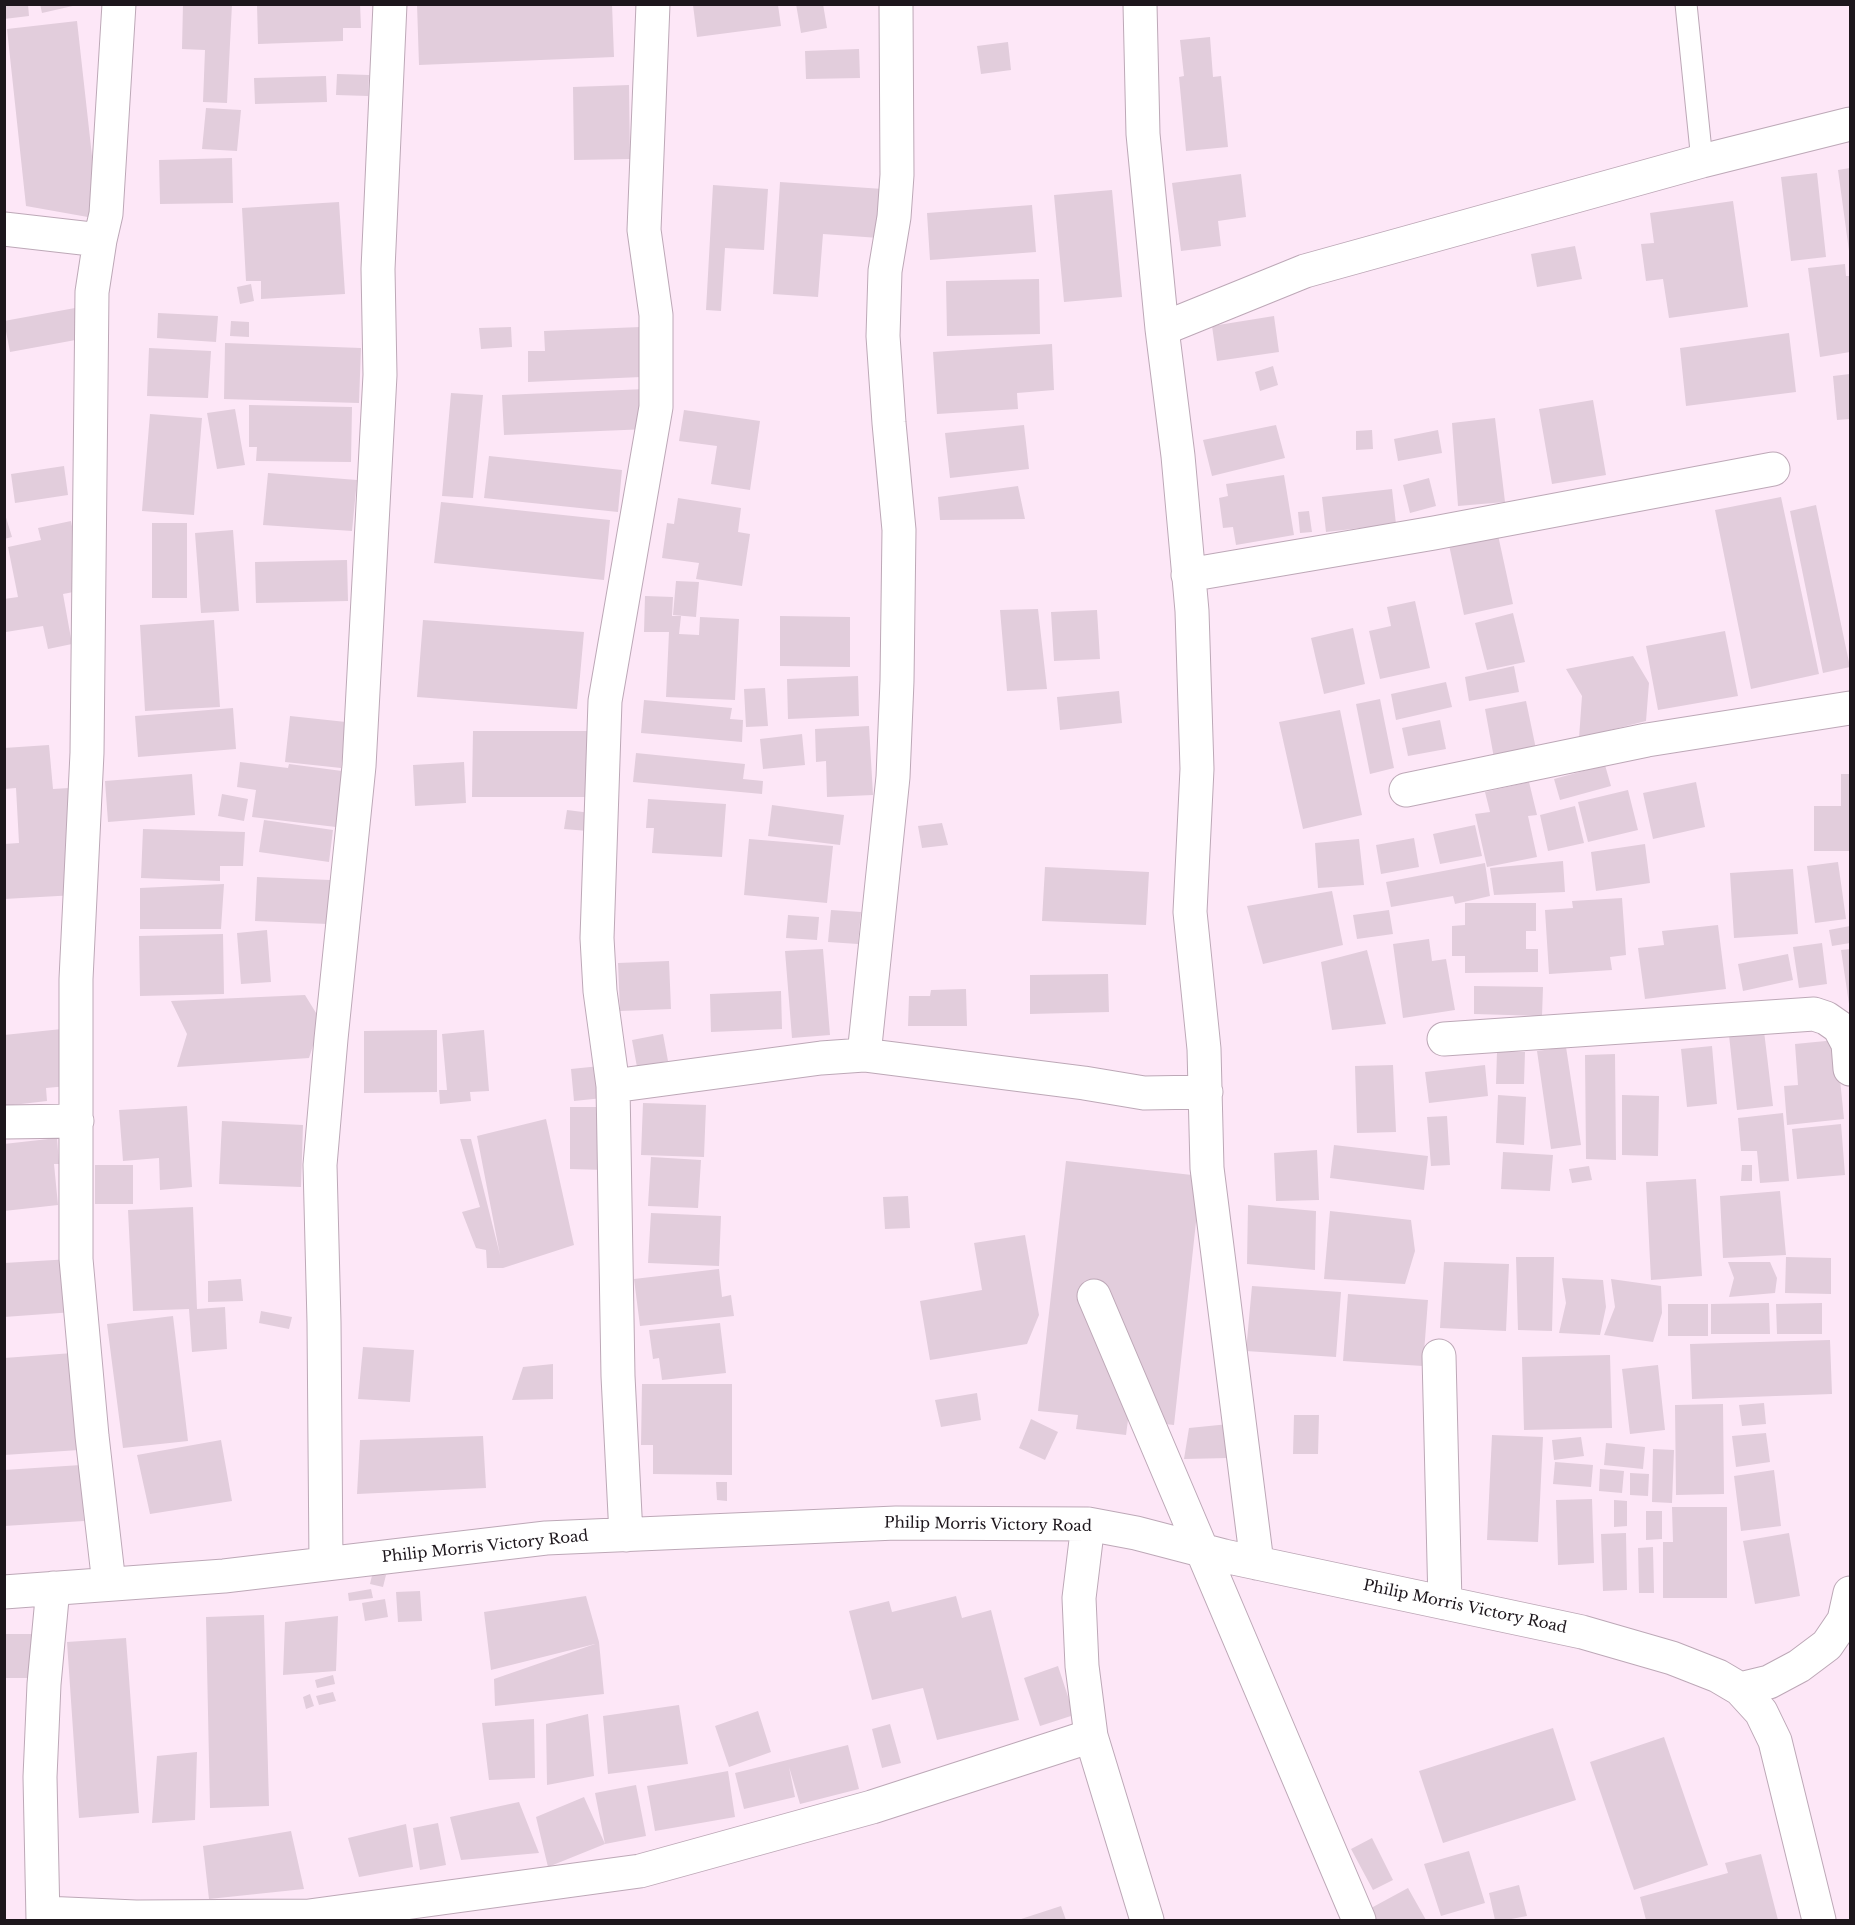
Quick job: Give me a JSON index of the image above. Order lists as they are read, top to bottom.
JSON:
{
  "streets": {
    "street": ["Philip Morris Victory Road"]
  }
}
